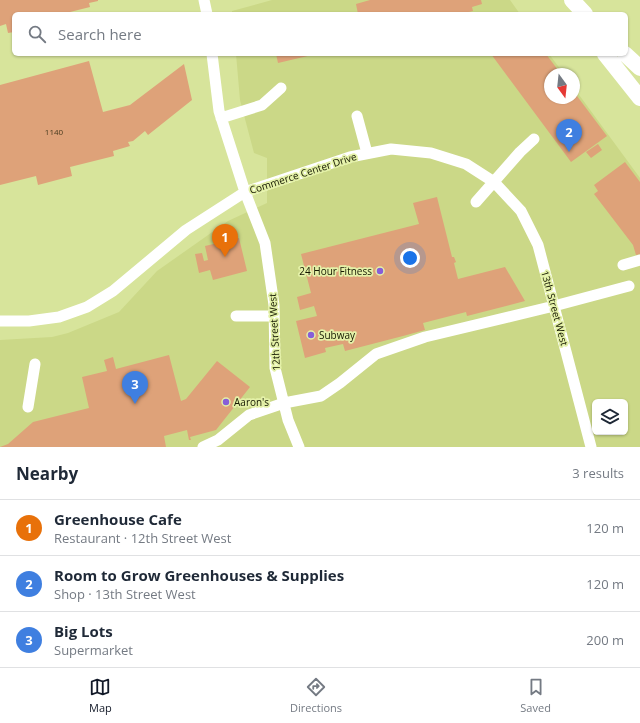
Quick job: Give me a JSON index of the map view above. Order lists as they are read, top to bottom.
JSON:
{
  "streets": {
    "street": ["Commerce Center Drive", "13th Street West", "12th Street West"]
  },
  "crossings": [
    ["Commerce Center Drive", "13th Street West"],
    ["Commerce Center Drive", "12th Street West"]
  ],
  "places": ["24 Hour Fitness", "Subway", "Aaron's"],
  "house_numbers": ["1140"],
  "north": "bottom",
  "page": {
    "search": "Search here",
    "pins": ["2", "1", "3"],
    "heading": ["Nearby", "3 results"],
    "list": [
      {
        "mark": "1",
        "name": "Greenhouse Cafe",
        "note": "Restaurant · 12th Street West",
        "value": "120 m"
      },
      {
        "mark": "2",
        "name": "Room to Grow Greenhouses & Supplies",
        "note": "Shop · 13th Street West",
        "value": "120 m"
      },
      {
        "mark": "3",
        "name": "Big Lots",
        "note": "Supermarket",
        "value": "200 m"
      }
    ],
    "nav": ["Map", "Directions", "Saved"]
  }
}
